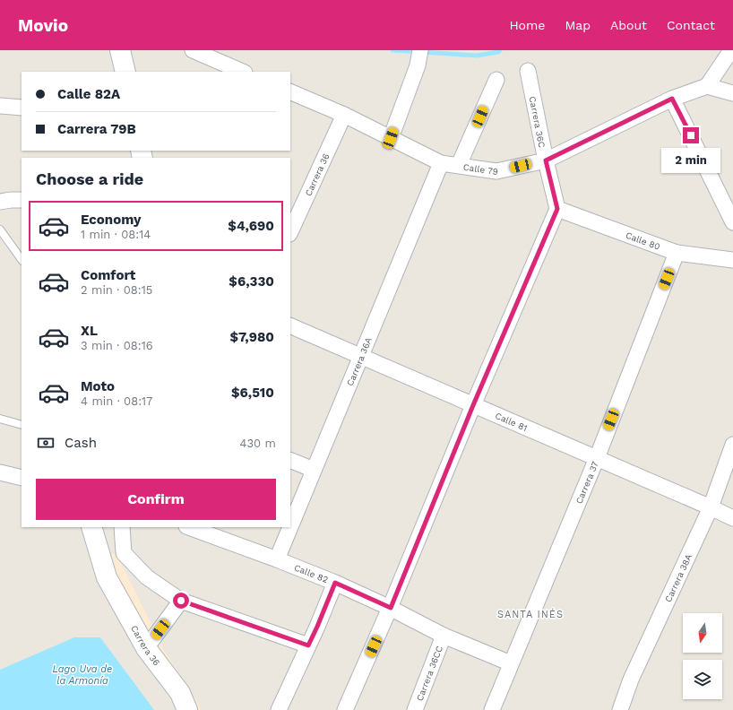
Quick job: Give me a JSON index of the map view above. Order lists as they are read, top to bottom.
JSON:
{
  "streets": {
    "street": [
      "Carrera 36C",
      "Calle 79",
      "Carrera 36",
      "Calle 80",
      "Carrera 36A",
      "Calle 81",
      "Carrera 37",
      "Calle 82",
      "Carrera 38A",
      "Carrera 36CC"
    ]
  },
  "crossings": [
    ["Carrera 36C", "Calle 79"],
    ["Carrera 36C", "Calle 80"],
    ["Calle 79", "Carrera 36"],
    ["Calle 79", "Carrera 36A"],
    ["Calle 80", "Carrera 37"],
    ["Carrera 36A", "Calle 81"],
    ["Carrera 36A", "Calle 82"],
    ["Calle 81", "Carrera 37"],
    ["Calle 81", "Carrera 38A"],
    ["Carrera 37", "Calle 82"],
    ["Calle 82", "Carrera 36CC"]
  ],
  "districts": ["SANTA INÉS"],
  "water": ["Lago Uva de la Armonía"],
  "north": "bottom",
  "page": {
    "header": "Movio",
    "nav": [
      "Home",
      "Map",
      "About",
      "Contact"
    ],
    "banner": ["Calle 82A", "Carrera 79B"],
    "bubble": "2 min",
    "heading": "Choose a ride",
    "list": [
      {
        "name": "Economy",
        "note": "1 min · 08:14",
        "value": "$4,690"
      },
      {
        "name": "Comfort",
        "note": "2 min · 08:15",
        "value": "$6,330"
      },
      {
        "name": "XL",
        "note": "3 min · 08:16",
        "value": "$7,980"
      },
      {
        "name": "Moto",
        "note": "4 min · 08:17",
        "value": "$6,510"
      }
    ],
    "pay": ["Cash", "430 m"],
    "buttons": "Confirm"
  }
}
